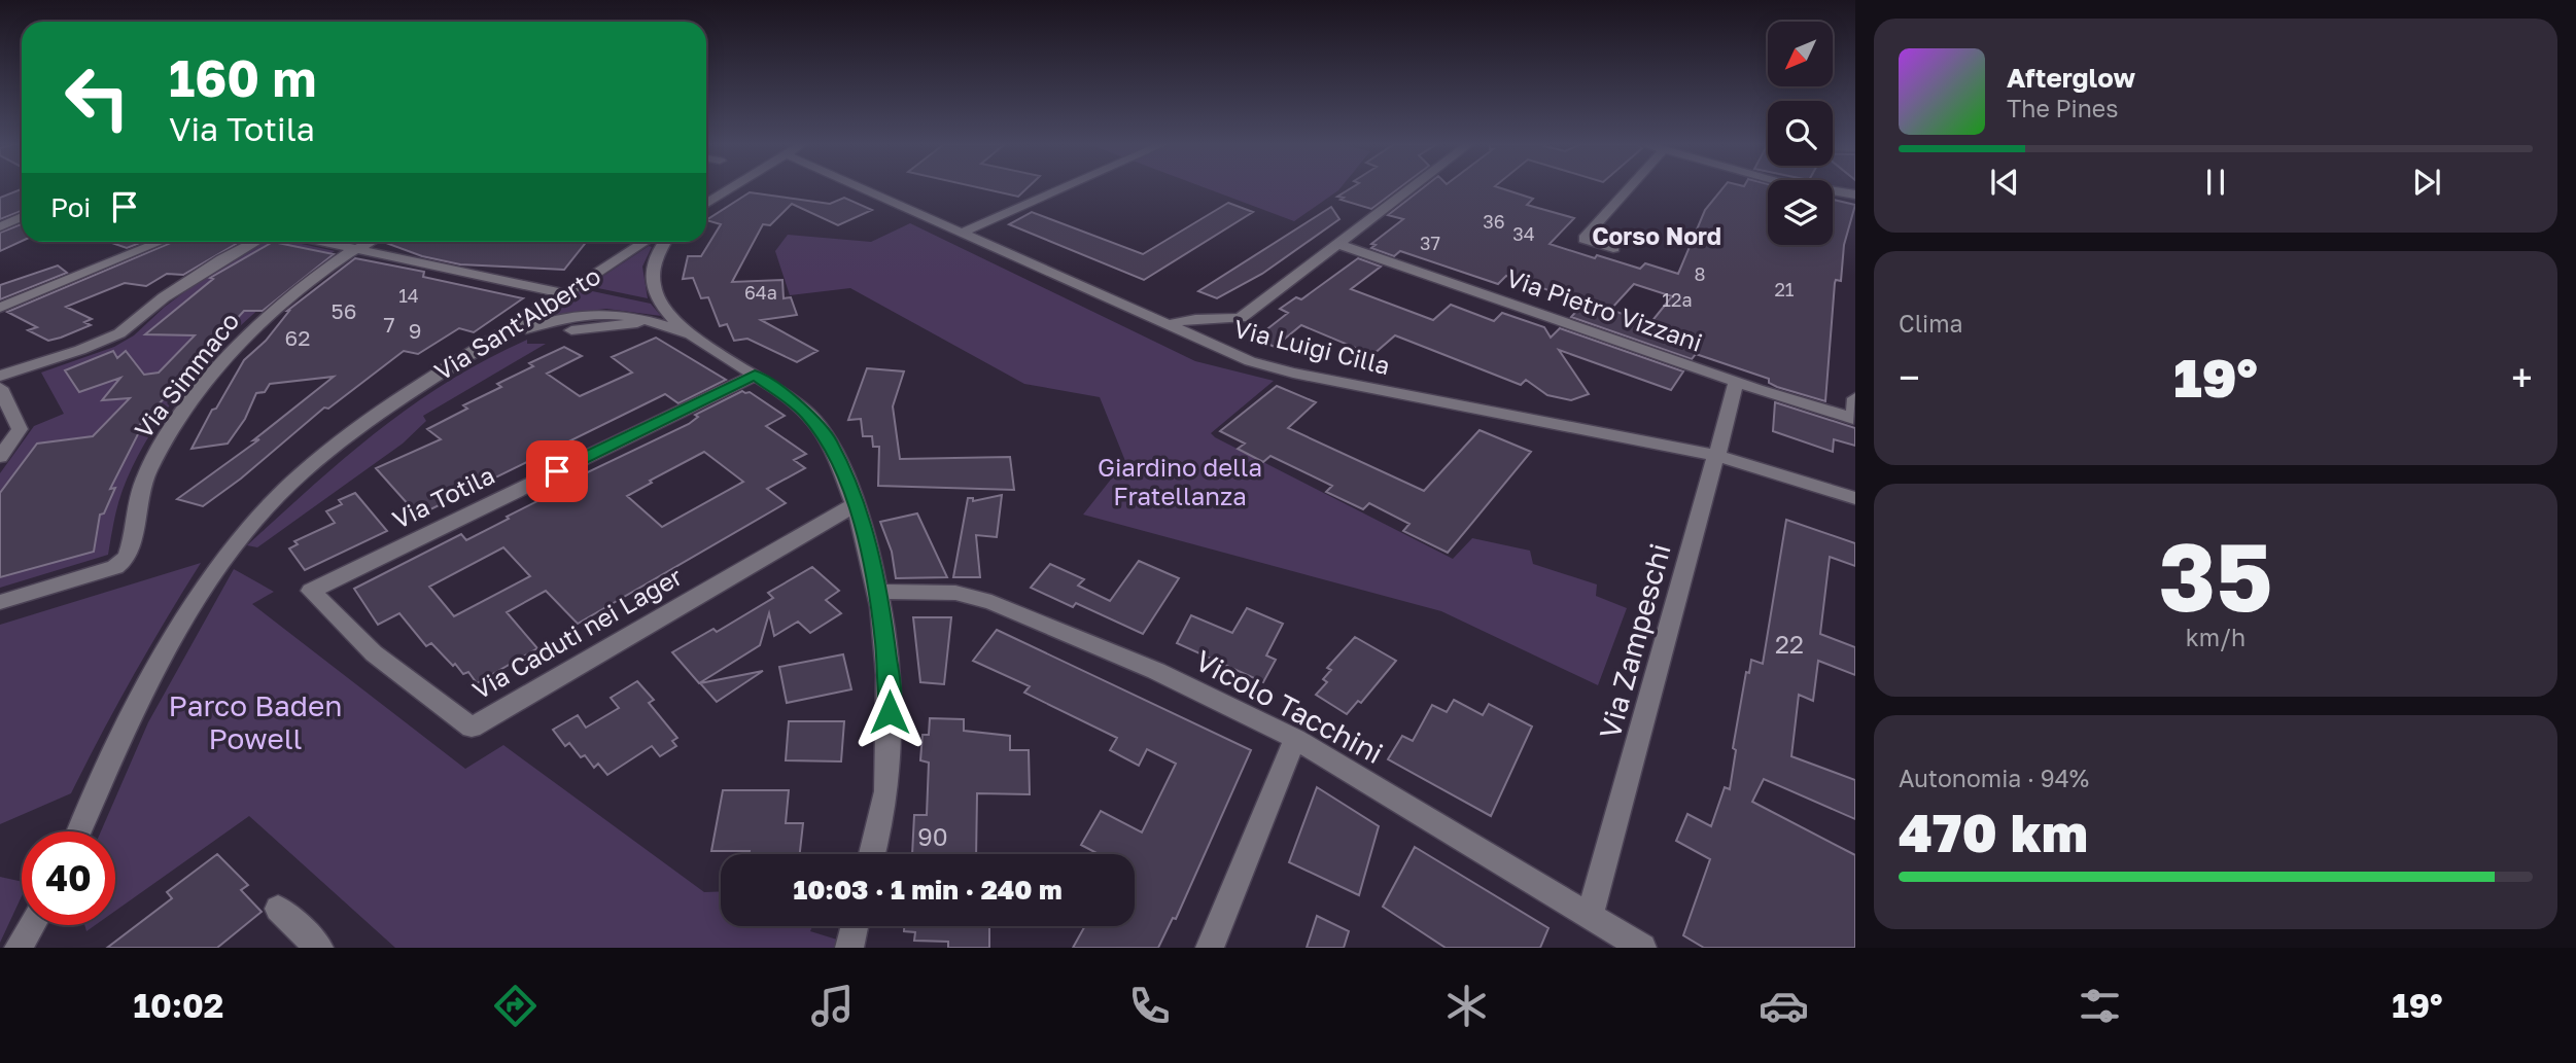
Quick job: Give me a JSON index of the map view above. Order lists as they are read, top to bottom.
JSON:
{
  "streets": {
    "street": [
      "Via Pietro Vizzani",
      "Via Sant'Alberto",
      "Via Luigi Cilla",
      "Via Simmaco",
      "Via Totila",
      "Via Caduti nei Lager",
      "Via Zampeschi",
      "Vicolo Tacchini"
    ]
  },
  "crossings": [
    ["Via Pietro Vizzani", "Via Zampeschi"],
    ["Via Sant'Alberto", "Via Totila"],
    ["Via Sant'Alberto", "Via Caduti nei Lager"],
    ["Via Sant'Alberto", "Vicolo Tacchini"],
    ["Via Luigi Cilla", "Via Zampeschi"],
    ["Via Totila", "Via Caduti nei Lager"],
    ["Via Zampeschi", "Vicolo Tacchini"]
  ],
  "districts": ["Corso Nord"],
  "parks": ["Giardino della Fratellanza", "Parco Baden Powell"],
  "house_numbers": [
    "36",
    "34",
    "37",
    "8",
    "21",
    "64a",
    "14",
    "12a",
    "56",
    "7",
    "9",
    "62",
    "22",
    "90"
  ],
  "north": "bottom left",
  "page": {
    "turn": ["160 m", "Via Totila"],
    "song": ["Afterglow", "The Pines"],
    "then": "Poi",
    "tile": [
      "Clima",
      ["35", "km/h"],
      ["Autonomia · 94%", "470 km"]
    ],
    "heat": ["−", "19°", "+"],
    "limit": "40",
    "trip": "10:03 · 1 min · 240 m",
    "tabs": ["10:02", "19°"]
  }
}
